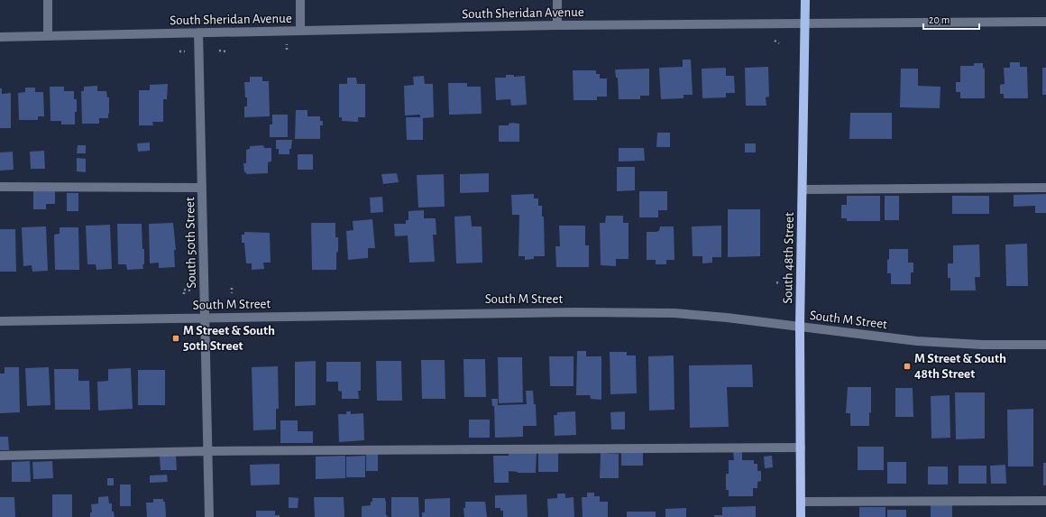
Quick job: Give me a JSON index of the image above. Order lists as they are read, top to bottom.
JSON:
{
  "streets": {
    "main road": ["South 48th Street"],
    "street": ["South Sheridan Avenue", "South 50th Street", "South M Street"]
  },
  "crossings": [
    ["South Sheridan Avenue", "South 50th Street"],
    ["South Sheridan Avenue", "South 48th Street"],
    ["South 50th Street", "South M Street"],
    ["South 48th Street", "South M Street"]
  ],
  "places": {
    "transit": ["M Street & South 50th Street", "M Street & South 48th Street"]
  },
  "scale_bar": "20 m"
}
